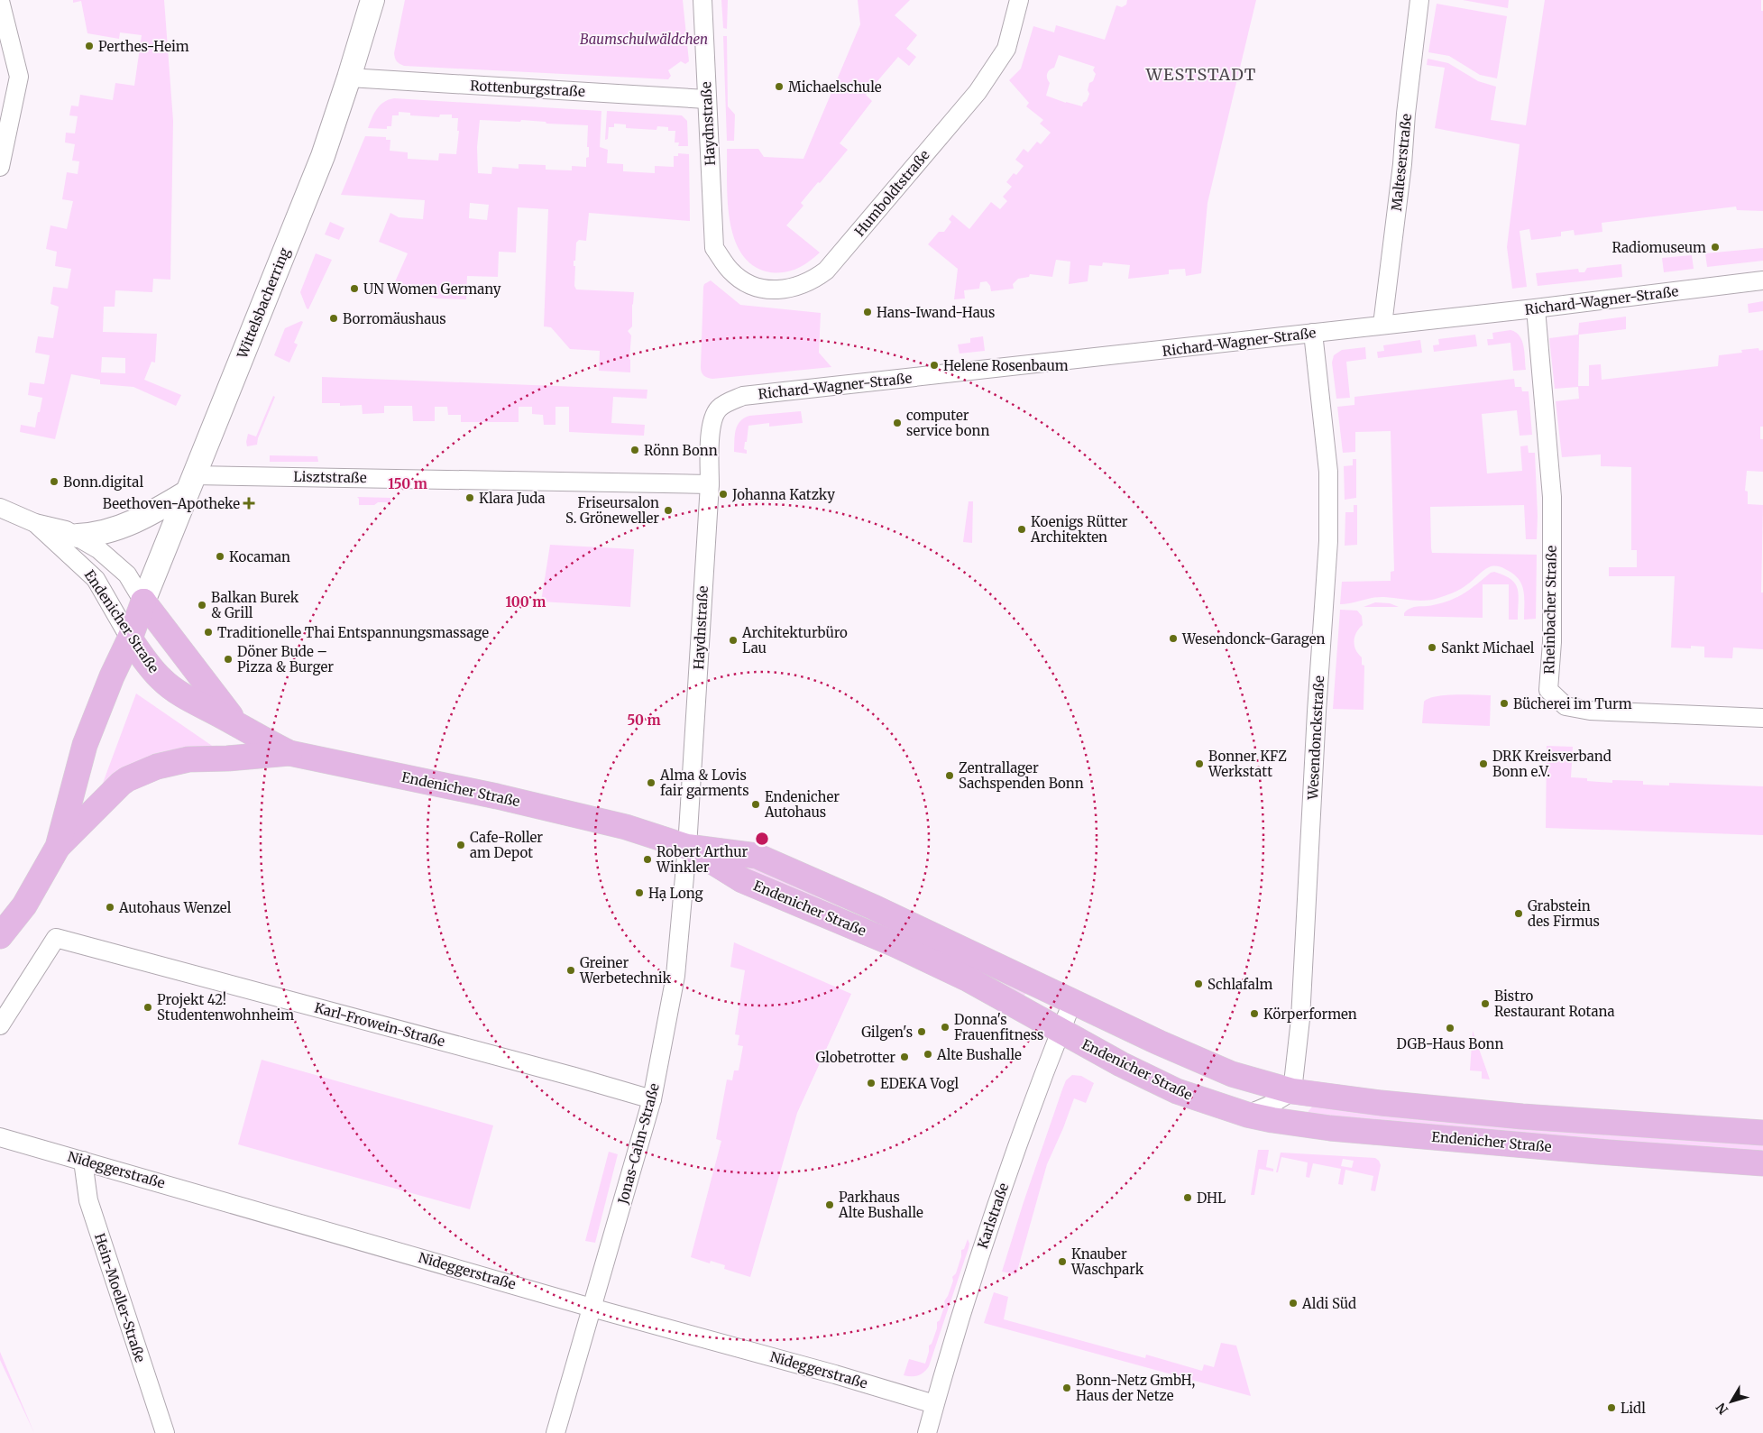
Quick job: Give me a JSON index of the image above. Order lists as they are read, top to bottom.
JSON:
{
  "streets": {
    "main road": ["Endenicher Straße"],
    "street": [
      "Rottenburgstraße",
      "Haydnstraße",
      "Malteserstraße",
      "Humboldtstraße",
      "Richard-Wagner-Straße",
      "Wittelsbacherring",
      "Lisztstraße",
      "Rheinbacher Straße",
      "Wesendonckstraße",
      "Karl-Frowein-Straße",
      "Jonas-Cahn-Straße",
      "Nideggerstraße",
      "Karlstraße",
      "Hein-Moeller-Straße"
    ]
  },
  "crossings": [
    ["Rottenburgstraße", "Haydnstraße"],
    ["Rottenburgstraße", "Wittelsbacherring"],
    ["Haydnstraße", "Humboldtstraße"],
    ["Haydnstraße", "Richard-Wagner-Straße"],
    ["Haydnstraße", "Lisztstraße"],
    ["Haydnstraße", "Endenicher Straße"],
    ["Haydnstraße", "Jonas-Cahn-Straße"],
    ["Malteserstraße", "Richard-Wagner-Straße"],
    ["Richard-Wagner-Straße", "Rheinbacher Straße"],
    ["Richard-Wagner-Straße", "Wesendonckstraße"],
    ["Wittelsbacherring", "Lisztstraße"],
    ["Wittelsbacherring", "Endenicher Straße"],
    ["Endenicher Straße", "Wesendonckstraße"],
    ["Endenicher Straße", "Jonas-Cahn-Straße"],
    ["Endenicher Straße", "Karlstraße"],
    ["Karl-Frowein-Straße", "Jonas-Cahn-Straße"],
    ["Jonas-Cahn-Straße", "Nideggerstraße"],
    ["Nideggerstraße", "Karlstraße"],
    ["Nideggerstraße", "Hein-Moeller-Straße"]
  ],
  "districts": ["WESTSTADT"],
  "parks": ["Baumschulwäldchen"],
  "places": {
    "other": [
      "Perthes-Heim",
      "Michaelschule",
      "Radiomuseum",
      "UN Women Germany",
      "Hans-Iwand-Haus",
      "Borromäushaus",
      "Helene Rosenbaum",
      "computer service bonn",
      "Rönn Bonn",
      "Bonn.digital",
      "Johanna Katzky",
      "Klara Juda",
      "Friseursalon S. Gröneweller",
      "Koenigs Rütter Architekten",
      "Kocaman",
      "Balkan Burek & Grill",
      "Traditionelle Thai Entspannungsmassage",
      "Wesendonck-Garagen",
      "Architekturbüro Lau",
      "Sankt Michael",
      "Döner Bude – Pizza & Burger",
      "Bücherei im Turm",
      "Bonner KFZ Werkstatt",
      "DRK Kreisverband Bonn e.V.",
      "Zentrallager Sachspenden Bonn",
      "Alma & Lovis fair garments",
      "Endenicher Autohaus",
      "Cafe-Roller am Depot",
      "Robert Arthur Winkler",
      "Hạ Long",
      "Autohaus Wenzel",
      "Grabstein des Firmus",
      "Greiner Werbetechnik",
      "Schlafalm",
      "Bistro Restaurant Rotana",
      "Projekt 42! Studentenwohnheim",
      "Körperformen",
      "Donna's Frauenfitness",
      "DGB-Haus Bonn",
      "Gilgen's",
      "Alte Bushalle",
      "Globetrotter",
      "EDEKA Vogl",
      "DHL",
      "Parkhaus Alte Bushalle",
      "Knauber Waschpark",
      "Aldi Süd",
      "Bonn-Netz GmbH, Haus der Netze",
      "Lidl"
    ],
    "health": ["Beethoven-Apotheke"]
  },
  "north": "bottom left",
  "rings": ["150 m", "100 m", "50 m"]
}
